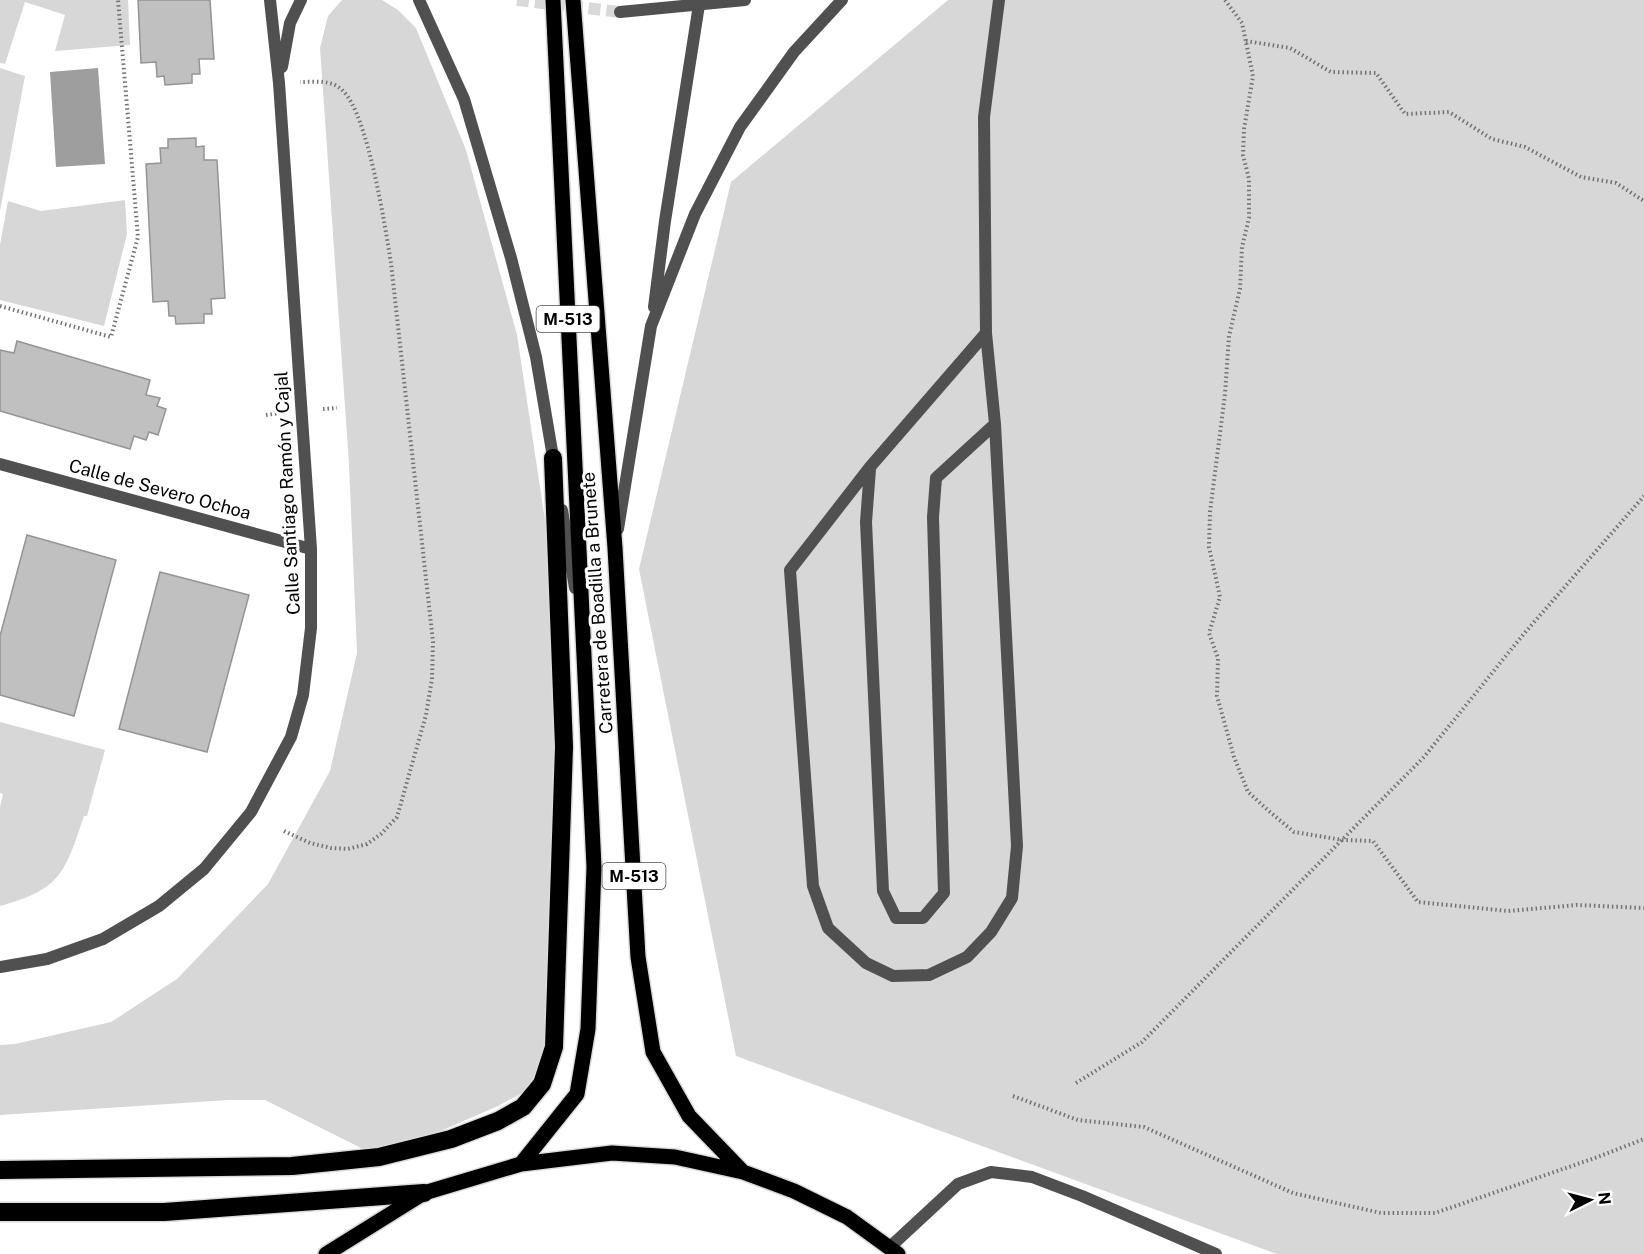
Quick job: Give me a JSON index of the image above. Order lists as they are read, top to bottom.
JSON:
{
  "streets": {
    "main road": ["M-513", "Carretera de Boadilla a Brunete"],
    "street": ["Calle de Severo Ochoa", "Calle Santiago Ramón y Cajal"]
  },
  "crossings": [
    ["M-513", "Carretera de Boadilla a Brunete"],
    ["Calle de Severo Ochoa", "Calle Santiago Ramón y Cajal"]
  ],
  "north": "right"
}
